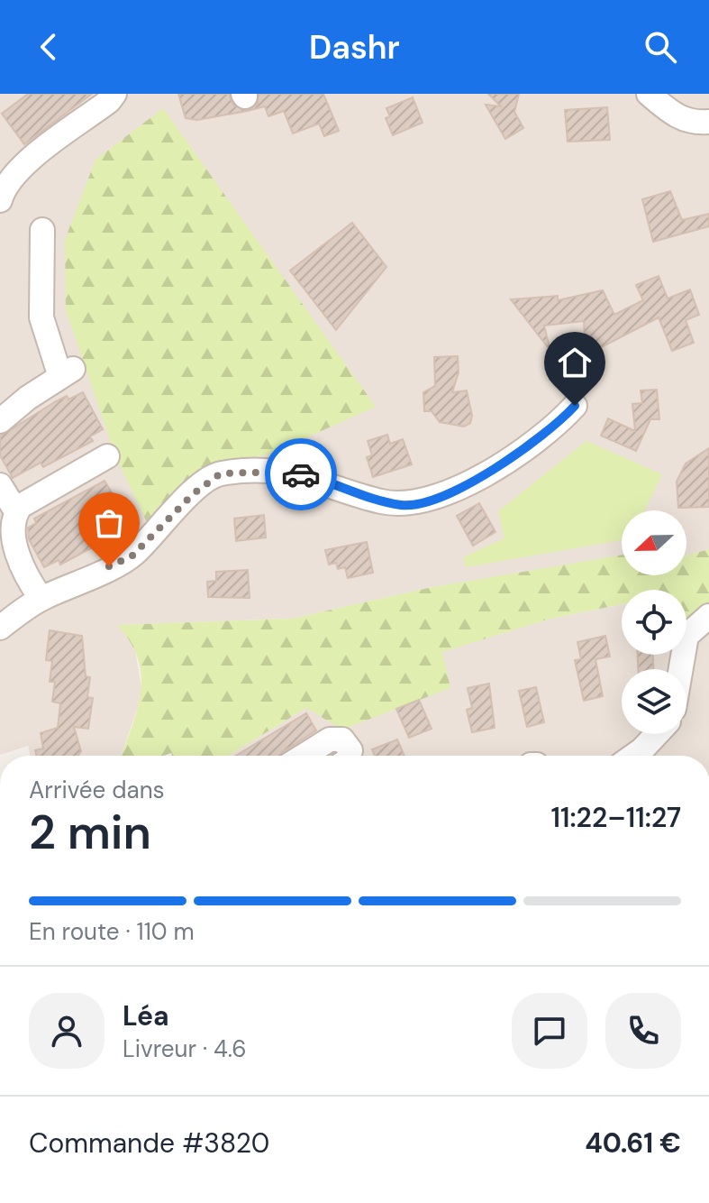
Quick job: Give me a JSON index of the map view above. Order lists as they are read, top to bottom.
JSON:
{
  "north": "left",
  "page": {
    "header": "Dashr",
    "heading": ["2 min", "Arrivée dans", "11:22–11:27"],
    "panel": [
      "Léa",
      "Livreur · 4.6",
      "Commande #3820",
      "40.61 €"
    ],
    "bar": "En route · 110 m"
  }
}
